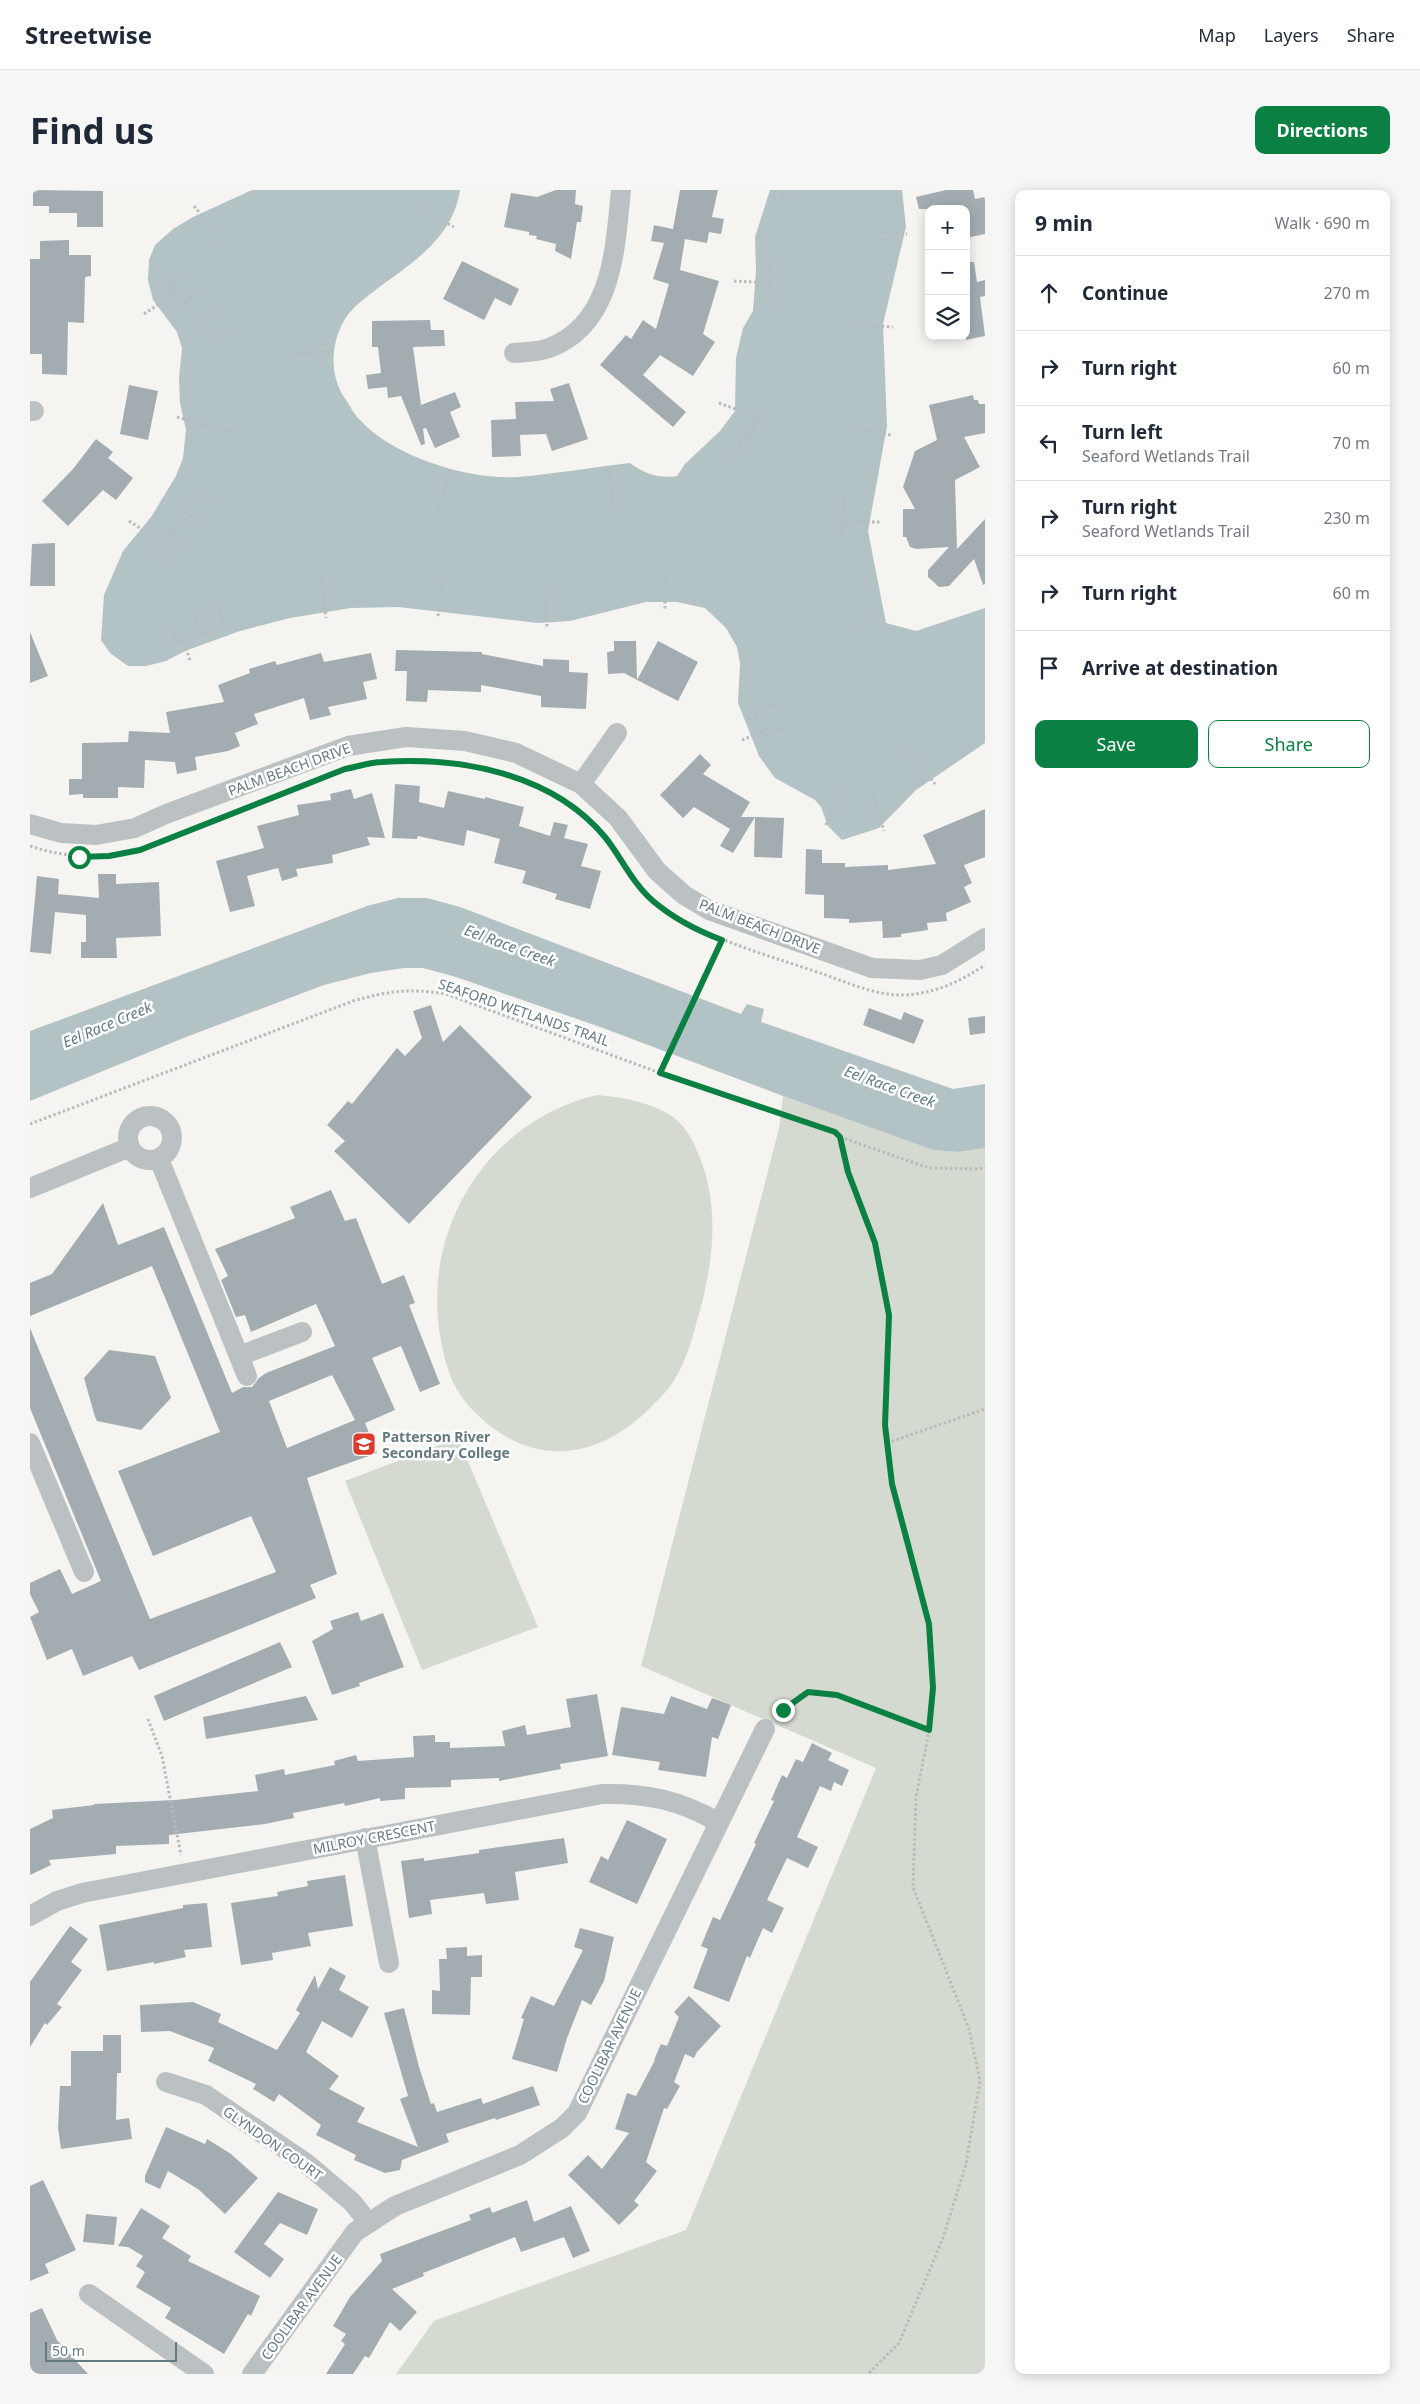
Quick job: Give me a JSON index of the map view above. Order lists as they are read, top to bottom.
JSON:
{
  "streets": {
    "street": [
      "PALM BEACH DRIVE",
      "MILROY CRESCENT",
      "COOLIBAR AVENUE",
      "GLYNDON COURT"
    ],
    "path": ["SEAFORD WETLANDS TRAIL"]
  },
  "crossings": [
    ["MILROY CRESCENT", "COOLIBAR AVENUE"],
    ["COOLIBAR AVENUE", "GLYNDON COURT"]
  ],
  "water": ["Eel Race Creek"],
  "places": {
    "school or university": ["Patterson River Secondary College"]
  },
  "scale_bar": "50 m",
  "page": {
    "header": "Streetwise",
    "nav": ["Map", "Layers", "Share"],
    "buttons": [
      "Directions",
      ["Save", "Share"]
    ],
    "title": "Find us",
    "heading": ["9 min", "Walk · 690 m"],
    "map_buttons": ["+", "−"],
    "list": [
      ["Continue", "270 m"],
      ["Turn right", "60 m"],
      ["Turn left", "Seaford Wetlands Trail", "70 m"],
      ["Turn right", "Seaford Wetlands Trail", "230 m"],
      ["Turn right", "60 m"],
      "Arrive at destination"
    ],
    "scale": "50 m"
  }
}
